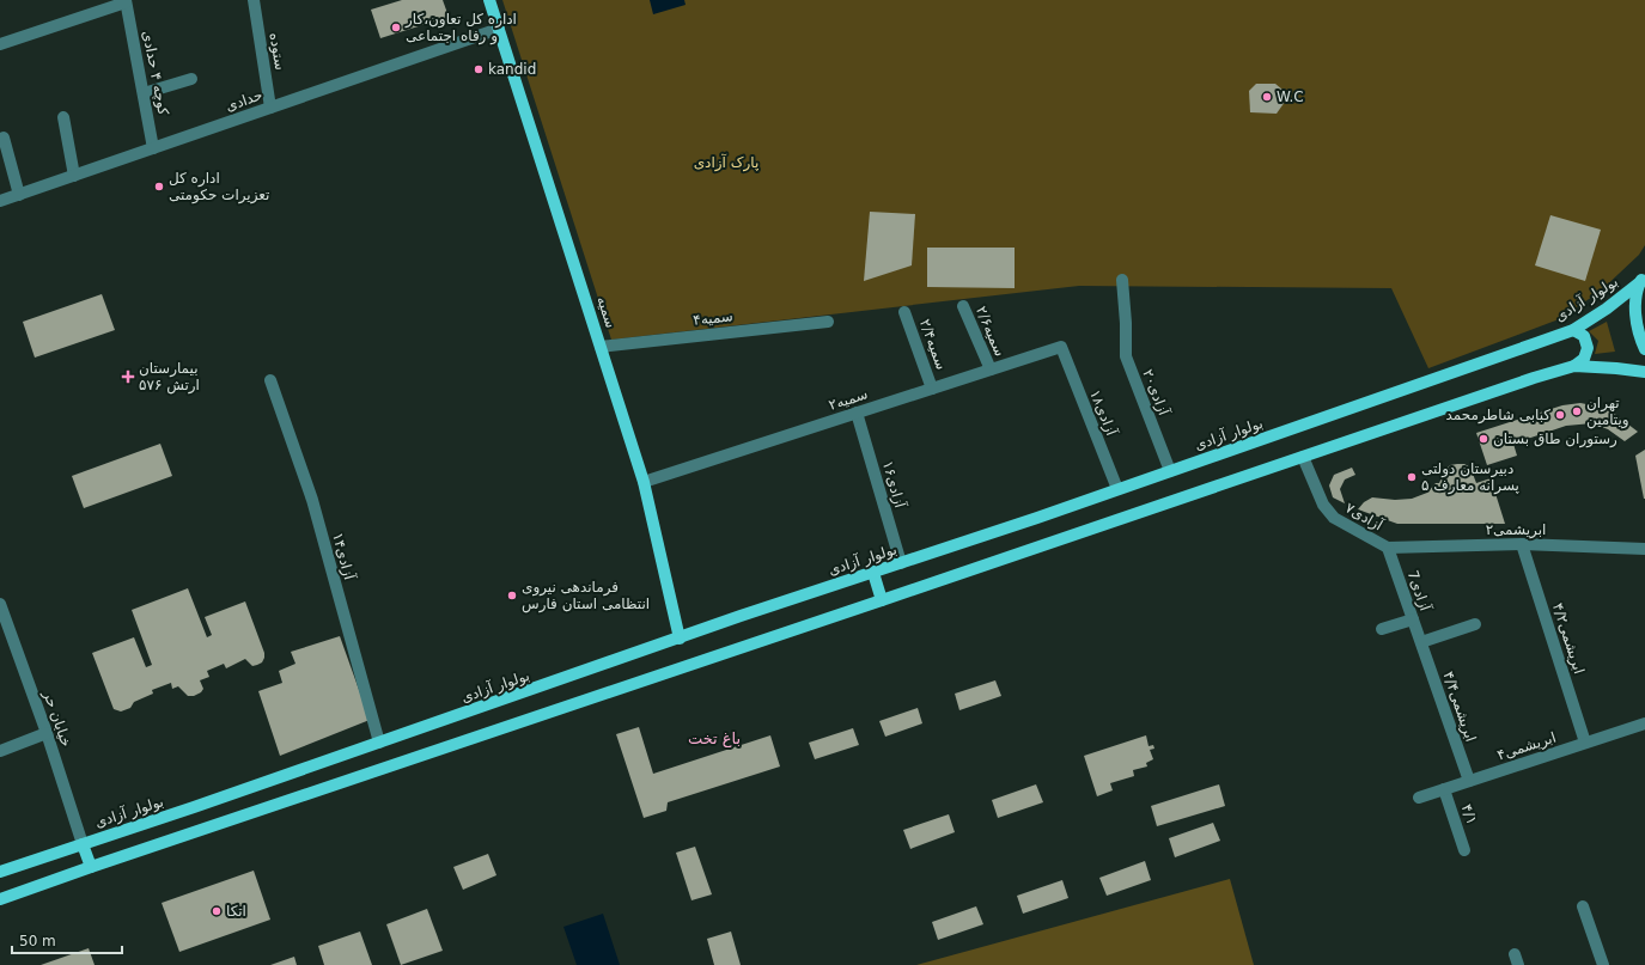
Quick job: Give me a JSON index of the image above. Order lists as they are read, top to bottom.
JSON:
{
  "streets": {
    "main road": ["بولوار آزادی", "سمیه"],
    "street": [
      "ستوده",
      "کوچه ۴ حدادی",
      "حدادی",
      "سمیه۴",
      "سمیه۲/۶",
      "سمیه۲/۴",
      "آزادی۲۰",
      "۲سمیه",
      "آزادی۱۸",
      "آزادی۱۶",
      "آزادی۷",
      "ابریشمی۲",
      "آزادی۱۴",
      "7آزادی",
      "ابریشمی۴/۲",
      "ابریشمی۴/۴",
      "خیابان حر",
      "ابریشمی۴",
      "۴/۱"
    ]
  },
  "crossings": [
    ["ستوده", "حدادی"],
    ["کوچه ۴ حدادی", "حدادی"],
    ["حدادی", "سمیه"],
    ["بولوار آزادی", "سمیه"],
    ["بولوار آزادی", "آزادی۲۰"],
    ["بولوار آزادی", "آزادی۱۸"],
    ["بولوار آزادی", "آزادی۱۶"],
    ["بولوار آزادی", "آزادی۱۴"],
    ["بولوار آزادی", "خیابان حر"],
    ["سمیه", "سمیه۴"],
    ["سمیه", "۲سمیه"],
    ["سمیه۲/۶", "۲سمیه"],
    ["سمیه۲/۴", "۲سمیه"],
    ["۲سمیه", "آزادی۱۸"],
    ["۲سمیه", "آزادی۱۶"],
    ["آزادی۷", "ابریشمی۲"],
    ["آزادی۷", "7آزادی"],
    ["ابریشمی۲", "7آزادی"],
    ["ابریشمی۲", "ابریشمی۴/۲"],
    ["7آزادی", "ابریشمی۴/۴"],
    ["ابریشمی۴/۲", "ابریشمی۴"],
    ["ابریشمی۴/۴", "ابریشمی۴"],
    ["ابریشمی۴", "۴/۱"]
  ],
  "districts": ["باغ تخت"],
  "parks": ["پارک آزادی"],
  "places": {
    "other": [
      "اداره کل تعاون،کار و رفاه اجتماعی",
      "kandid",
      "W.C",
      "اداره کل تعزیرات حکومتی",
      "تهران ویتامین",
      "کبابی شاطرمحمد",
      "رستوران طاق بستان",
      "دبیرستان دولتی پسرانه معارف ۵",
      "فرماندهی نیروی انتظامی استان فارس",
      "اتکا"
    ],
    "health": ["بیمارستان ۵۷۶ ارتش"]
  },
  "scale_bar": "50 m"
}
